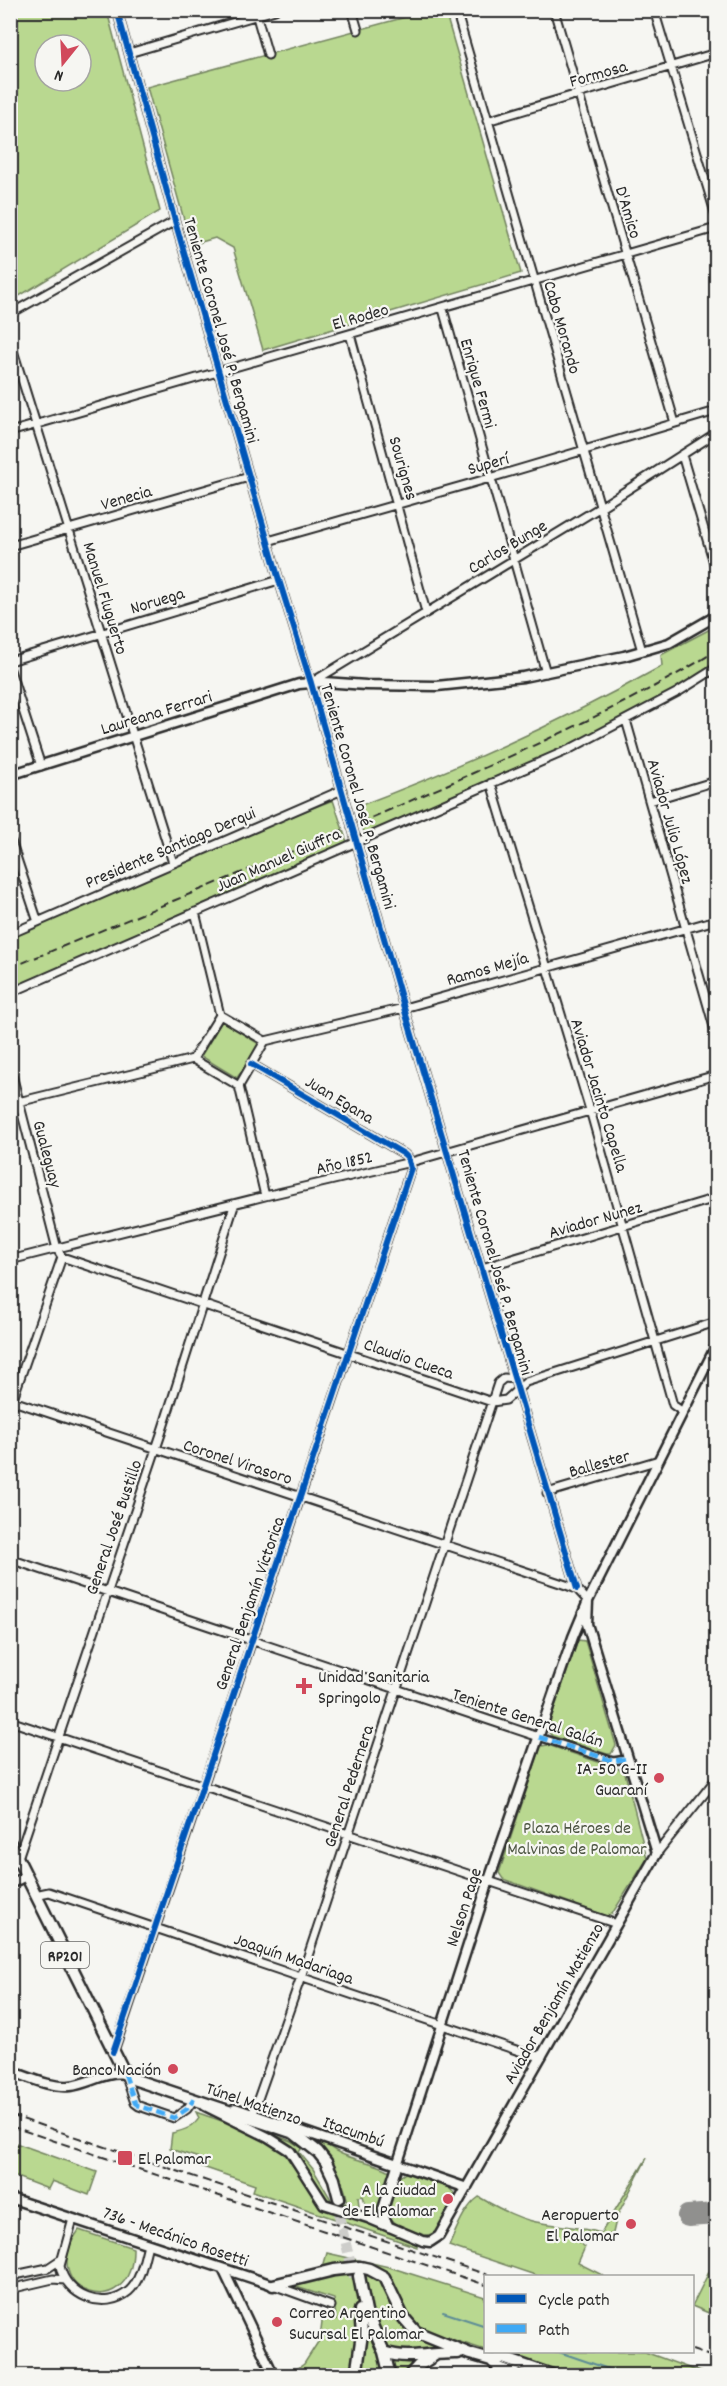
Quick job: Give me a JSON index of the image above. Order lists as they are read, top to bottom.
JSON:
{
  "streets": {
    "main road": ["RP201", "Túnel Matienzo", "Itacumbú"],
    "street": [
      "Formosa",
      "D'Amico",
      "El Rodeo",
      "Cabo Morando",
      "Teniente Coronel José P. Bergamini",
      "Enrique Fermi",
      "Superí",
      "Sourignes",
      "Venecia",
      "Carlos Bunge",
      "Manuel Fluguerto",
      "Noruega",
      "Laureana Ferrari",
      "Aviador Julio López",
      "Presidente Santiago Derqui",
      "Juan Manuel Giuffra",
      "Ramos Mejía",
      "Aviador Jacinto Capella",
      "Juan Egana",
      "Gualeguay",
      "Año 1852",
      "Aviador Nunez",
      "Claudio Cueca",
      "Coronel Virasoro",
      "Ballester",
      "General José Bustillo",
      "General Benjamín Victorica",
      "Teniente General Galán",
      "General Pedernera",
      "Nelson Page",
      "Joaquín Madariaga",
      "Aviador Benjamín Matienzo",
      "736 - Mecánico Rosetti"
    ]
  },
  "crossings": [
    ["Formosa", "D'Amico"],
    ["Formosa", "Cabo Morando"],
    ["D'Amico", "El Rodeo"],
    ["D'Amico", "Superí"],
    ["El Rodeo", "Cabo Morando"],
    ["El Rodeo", "Teniente Coronel José P. Bergamini"],
    ["El Rodeo", "Enrique Fermi"],
    ["El Rodeo", "Sourignes"],
    ["El Rodeo", "Manuel Fluguerto"],
    ["Cabo Morando", "Superí"],
    ["Cabo Morando", "Carlos Bunge"],
    ["Teniente Coronel José P. Bergamini", "Superí"],
    ["Teniente Coronel José P. Bergamini", "Venecia"],
    ["Teniente Coronel José P. Bergamini", "Carlos Bunge"],
    ["Teniente Coronel José P. Bergamini", "Noruega"],
    ["Teniente Coronel José P. Bergamini", "Laureana Ferrari"],
    ["Teniente Coronel José P. Bergamini", "Presidente Santiago Derqui"],
    ["Teniente Coronel José P. Bergamini", "Juan Manuel Giuffra"],
    ["Teniente Coronel José P. Bergamini", "Ramos Mejía"],
    ["Teniente Coronel José P. Bergamini", "Año 1852"],
    ["Teniente Coronel José P. Bergamini", "Aviador Nunez"],
    ["Teniente Coronel José P. Bergamini", "Coronel Virasoro"],
    ["Teniente Coronel José P. Bergamini", "Ballester"],
    ["Teniente Coronel José P. Bergamini", "General Pedernera"],
    ["Enrique Fermi", "Superí"],
    ["Enrique Fermi", "Carlos Bunge"],
    ["Superí", "Sourignes"],
    ["Sourignes", "Carlos Bunge"],
    ["Venecia", "Manuel Fluguerto"],
    ["Carlos Bunge", "Laureana Ferrari"],
    ["Manuel Fluguerto", "Noruega"],
    ["Manuel Fluguerto", "Laureana Ferrari"],
    ["Manuel Fluguerto", "Presidente Santiago Derqui"],
    ["Aviador Julio López", "Juan Manuel Giuffra"],
    ["Aviador Julio López", "Ramos Mejía"],
    ["Juan Manuel Giuffra", "Aviador Jacinto Capella"],
    ["Ramos Mejía", "Aviador Jacinto Capella"],
    ["Aviador Jacinto Capella", "Año 1852"],
    ["Aviador Jacinto Capella", "Aviador Nunez"],
    ["Aviador Jacinto Capella", "Nelson Page"],
    ["Juan Egana", "Año 1852"],
    ["Juan Egana", "General Benjamín Victorica"],
    ["Gualeguay", "Año 1852"],
    ["Año 1852", "General José Bustillo"],
    ["Año 1852", "General Benjamín Victorica"],
    ["Claudio Cueca", "General José Bustillo"],
    ["Claudio Cueca", "General Benjamín Victorica"],
    ["Claudio Cueca", "General Pedernera"],
    ["Coronel Virasoro", "General José Bustillo"],
    ["Coronel Virasoro", "General Benjamín Victorica"],
    ["Coronel Virasoro", "General Pedernera"],
    ["Ballester", "Nelson Page"],
    ["General José Bustillo", "Teniente General Galán"],
    ["General José Bustillo", "RP201"],
    ["General Benjamín Victorica", "Teniente General Galán"],
    ["General Benjamín Victorica", "RP201"],
    ["General Benjamín Victorica", "Joaquín Madariaga"],
    ["Teniente General Galán", "General Pedernera"],
    ["Teniente General Galán", "Nelson Page"],
    ["General Pedernera", "Joaquín Madariaga"],
    ["General Pedernera", "Itacumbú"],
    ["Nelson Page", "Joaquín Madariaga"],
    ["Nelson Page", "Itacumbú"],
    ["RP201", "Joaquín Madariaga"],
    ["RP201", "Itacumbú"],
    ["Joaquín Madariaga", "Aviador Benjamín Matienzo"],
    ["Aviador Benjamín Matienzo", "Itacumbú"],
    ["Túnel Matienzo", "Itacumbú"]
  ],
  "parks": ["Plaza Héroes de Malvinas de Palomar"],
  "places": {
    "health": ["Unidad Sanitaria Springolo"],
    "other": [
      "IA-50 G-II Guaraní",
      "Banco Nación",
      "A la ciudad de El Palomar",
      "Aeropuerto El Palomar",
      "Correo Argentino Sucursal El Palomar"
    ],
    "transit": ["El Palomar"]
  },
  "legend": ["Cycle path", "Path"],
  "north": "bottom"
}
